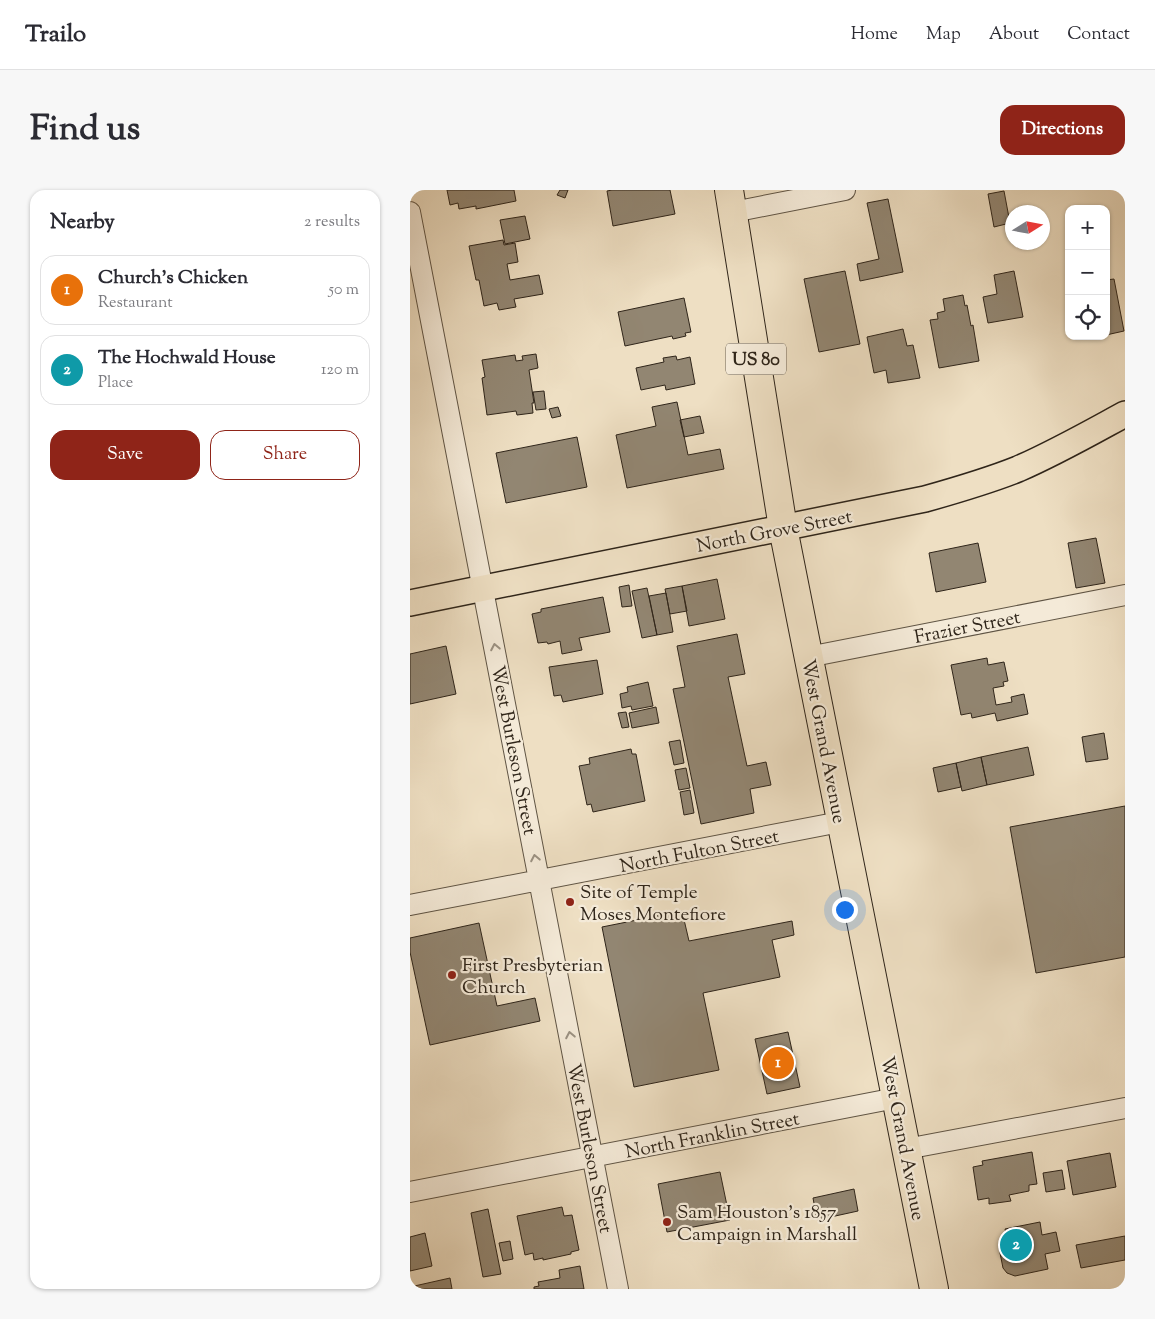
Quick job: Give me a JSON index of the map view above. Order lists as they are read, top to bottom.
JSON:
{
  "streets": {
    "highway": ["US 80", "West Grand Avenue"],
    "main road": ["North Grove Street"],
    "street": [
      "Frazier Street",
      "West Burleson Street",
      "North Fulton Street",
      "North Franklin Street"
    ]
  },
  "crossings": [
    ["North Grove Street", "West Grand Avenue"],
    ["North Grove Street", "West Burleson Street"],
    ["Frazier Street", "West Grand Avenue"],
    ["West Grand Avenue", "North Fulton Street"],
    ["West Grand Avenue", "North Franklin Street"],
    ["West Burleson Street", "North Fulton Street"],
    ["West Burleson Street", "North Franklin Street"]
  ],
  "one_way": ["West Burleson Street"],
  "places": ["Site of Temple Moses Montefiore", "First Presbyterian Church", "Sam Houston's 1857 Campaign in Marshall"],
  "north": "right",
  "page": {
    "header": "Trailo",
    "nav": [
      "Home",
      "Map",
      "About",
      "Contact"
    ],
    "title": "Find us",
    "buttons": [
      "Directions",
      ["Save", "Share"]
    ],
    "heading": ["Nearby", "2 results"],
    "map_buttons": ["+", "−"],
    "list": [
      {
        "mark": "1",
        "name": "Church's Chicken",
        "note": "Restaurant",
        "value": "50 m"
      },
      {
        "mark": "2",
        "name": "The Hochwald House",
        "note": "Place",
        "value": "120 m"
      }
    ],
    "pins": ["1", "2"]
  }
}
